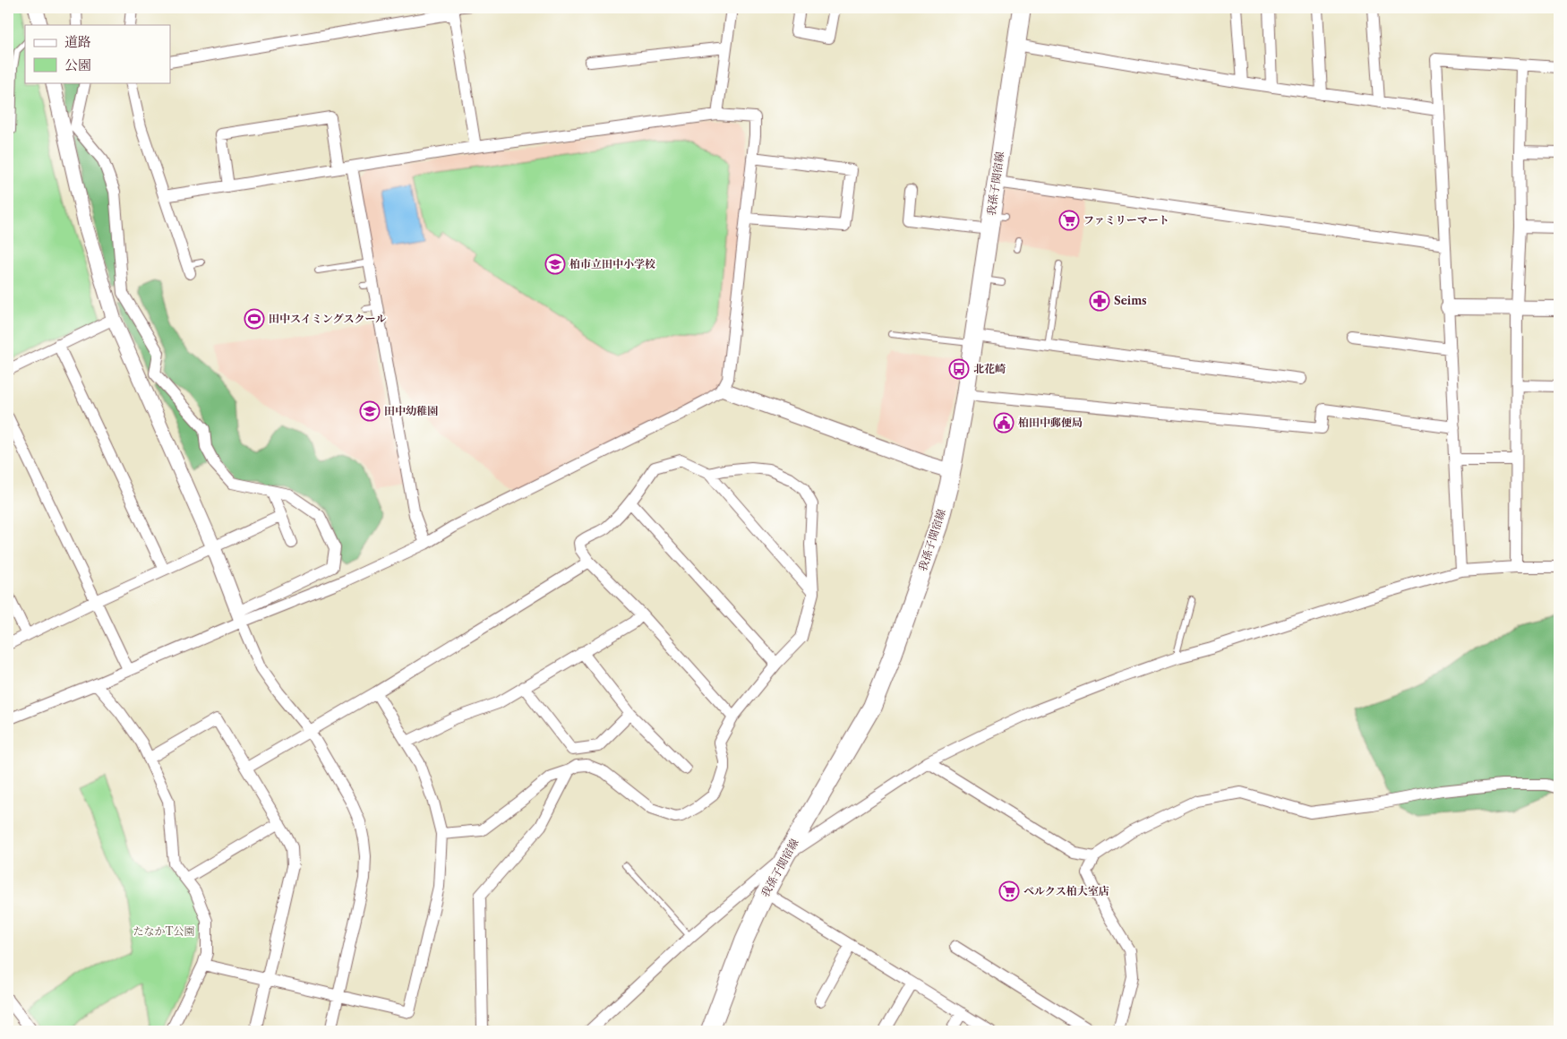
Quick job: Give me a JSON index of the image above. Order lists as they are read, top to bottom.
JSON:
{
  "streets": {
    "main road": ["我孫子関宿線"]
  },
  "parks": ["たなかT公園"],
  "places": {
    "supermarket": ["ファミリーマート", "ベルクス柏大室店"],
    "school or university": ["柏市立田中小学校", "田中幼稚園"],
    "pharmacy": ["Seims"],
    "sports": ["田中スイミングスクール"],
    "bus stop": ["北花崎"],
    "public building": ["柏田中郵便局"]
  },
  "legend": ["道路", "公園"]
}
